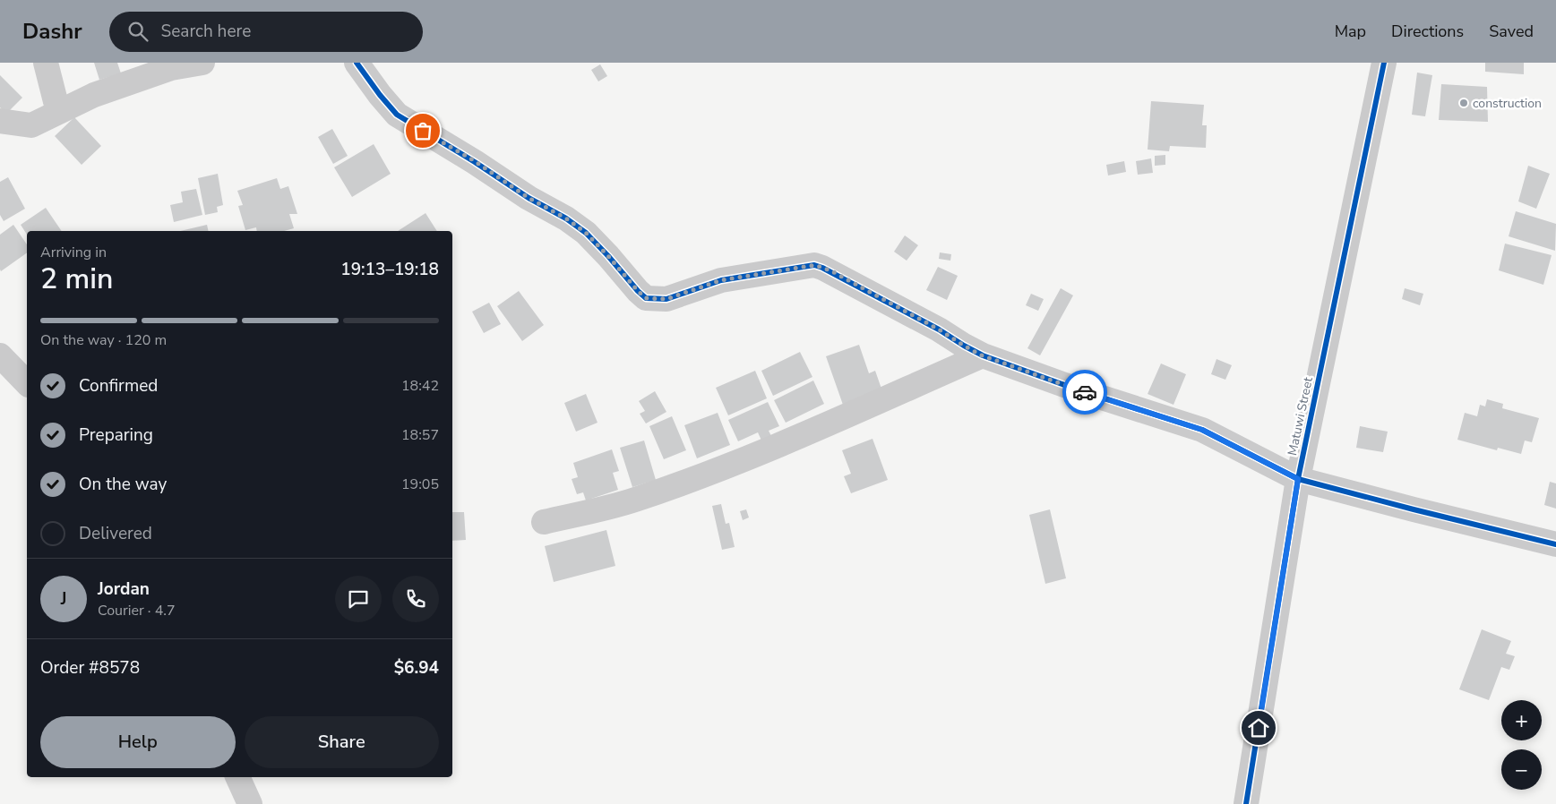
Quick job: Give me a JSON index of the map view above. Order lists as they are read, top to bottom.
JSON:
{
  "streets": {
    "street": ["Matuwi Street"]
  },
  "places": ["construction"],
  "page": {
    "header": "Dashr",
    "search": "Search here",
    "nav": ["Map", "Directions", "Saved"],
    "heading": ["2 min", "Arriving in", "19:13–19:18"],
    "panel": [
      "Jordan",
      "Courier · 4.7",
      "Order #8578",
      "$6.94"
    ],
    "bar": "On the way · 120 m",
    "list": [
      ["Confirmed", "18:42"],
      ["Preparing", "18:57"],
      ["On the way", "19:05"],
      "Delivered"
    ],
    "round": "J",
    "map_buttons": ["+", "−"],
    "buttons": ["Help", "Share"]
  }
}
